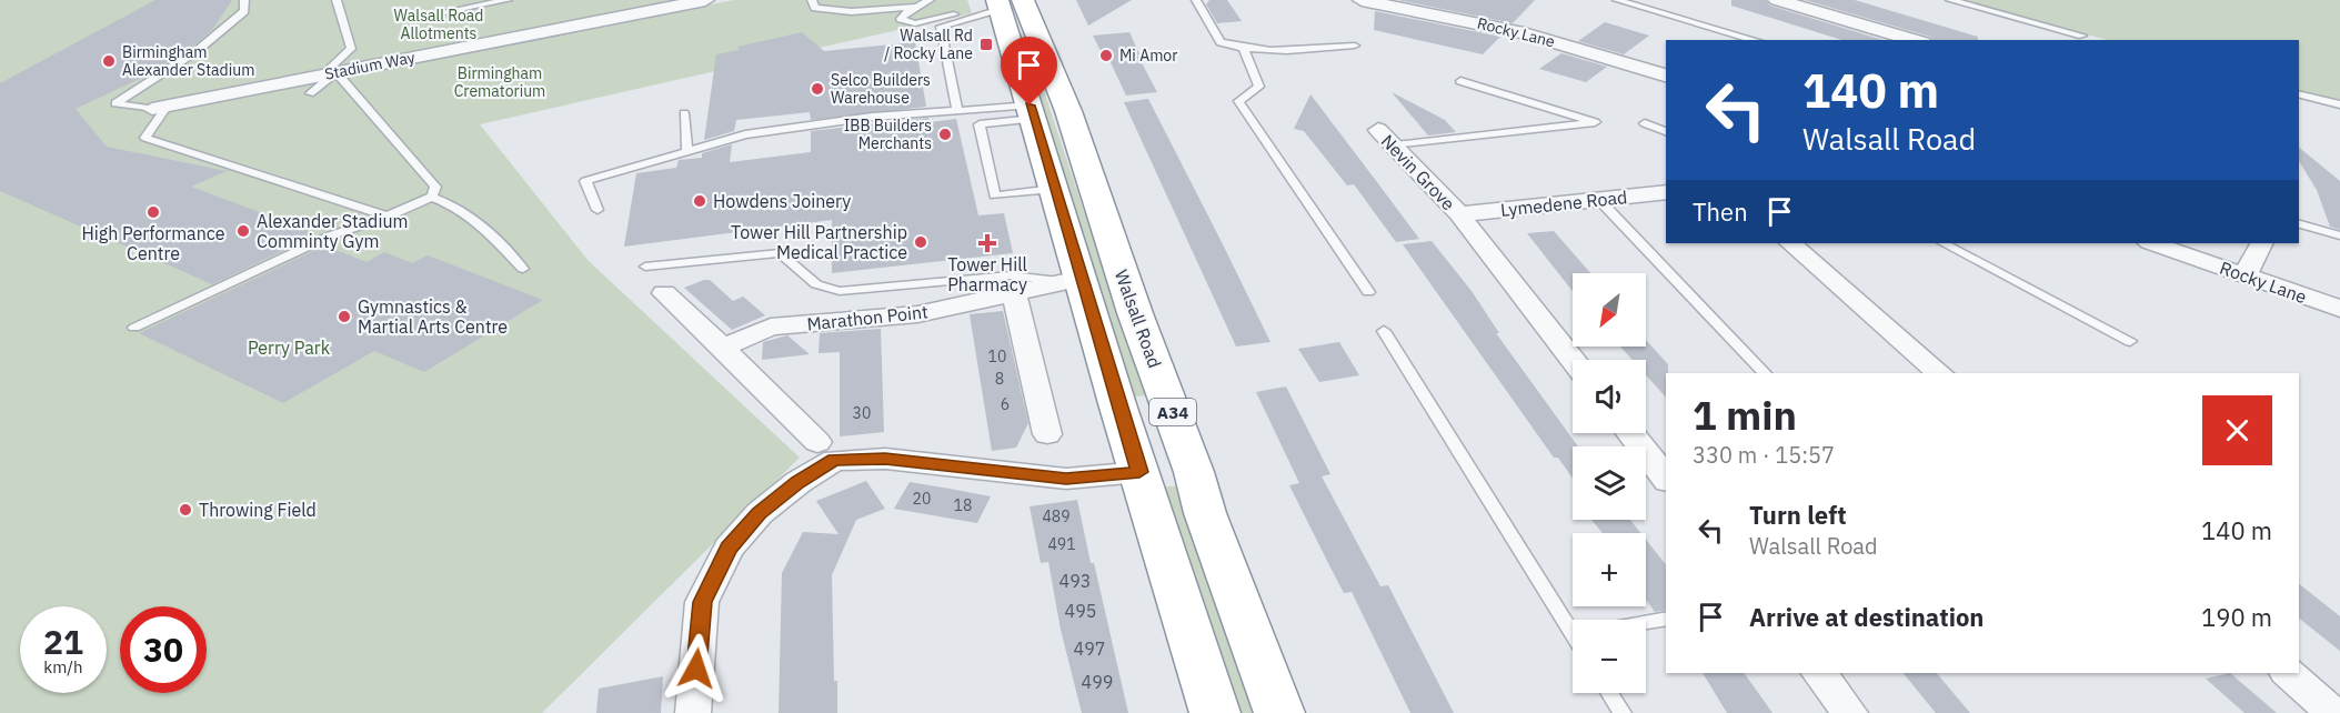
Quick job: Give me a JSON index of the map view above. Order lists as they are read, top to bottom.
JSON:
{
  "streets": {
    "highway": ["Walsall Road", "A34"],
    "street": [
      "Rocky Lane",
      "Stadium Way",
      "Nevin Grove",
      "Lymedene Road",
      "Marathon Point"
    ]
  },
  "crossings": [
    ["Nevin Grove", "Lymedene Road"],
    ["Marathon Point", "A34"],
    ["Walsall Road", "A34"]
  ],
  "parks": ["Walsall Road Allotments", "Birmingham Crematorium", "Perry Park"],
  "places": {
    "transit": ["Walsall Rd / Rocky Lane"],
    "other": [
      "Mi Amor",
      "Birmingham Alexander Stadium",
      "Selco Builders Warehouse",
      "IBB Builders Merchants",
      "Howdens Joinery",
      "High Performance Centre",
      "Alexander Stadium Comminty Gym",
      "Tower Hill Partnership Medical Practice",
      "Gymnastics & Martial Arts Centre",
      "Throwing Field"
    ],
    "health": ["Tower Hill Pharmacy"]
  },
  "house_numbers": [
    "10",
    "8",
    "6",
    "30",
    "20",
    "18",
    "489",
    "491",
    "493",
    "495",
    "497",
    "499"
  ],
  "north": "bottom left",
  "page": {
    "turn": ["140 m", "Walsall Road"],
    "then": "Then",
    "map_buttons": ["+", "−"],
    "heading": ["1 min", "330 m · 15:57"],
    "list": [
      {
        "name": "Turn left",
        "note": "Walsall Road",
        "value": "140 m"
      },
      {
        "name": "Arrive at destination",
        "value": "190 m"
      }
    ],
    "speed": "21 km/h",
    "limit": "30"
  }
}
